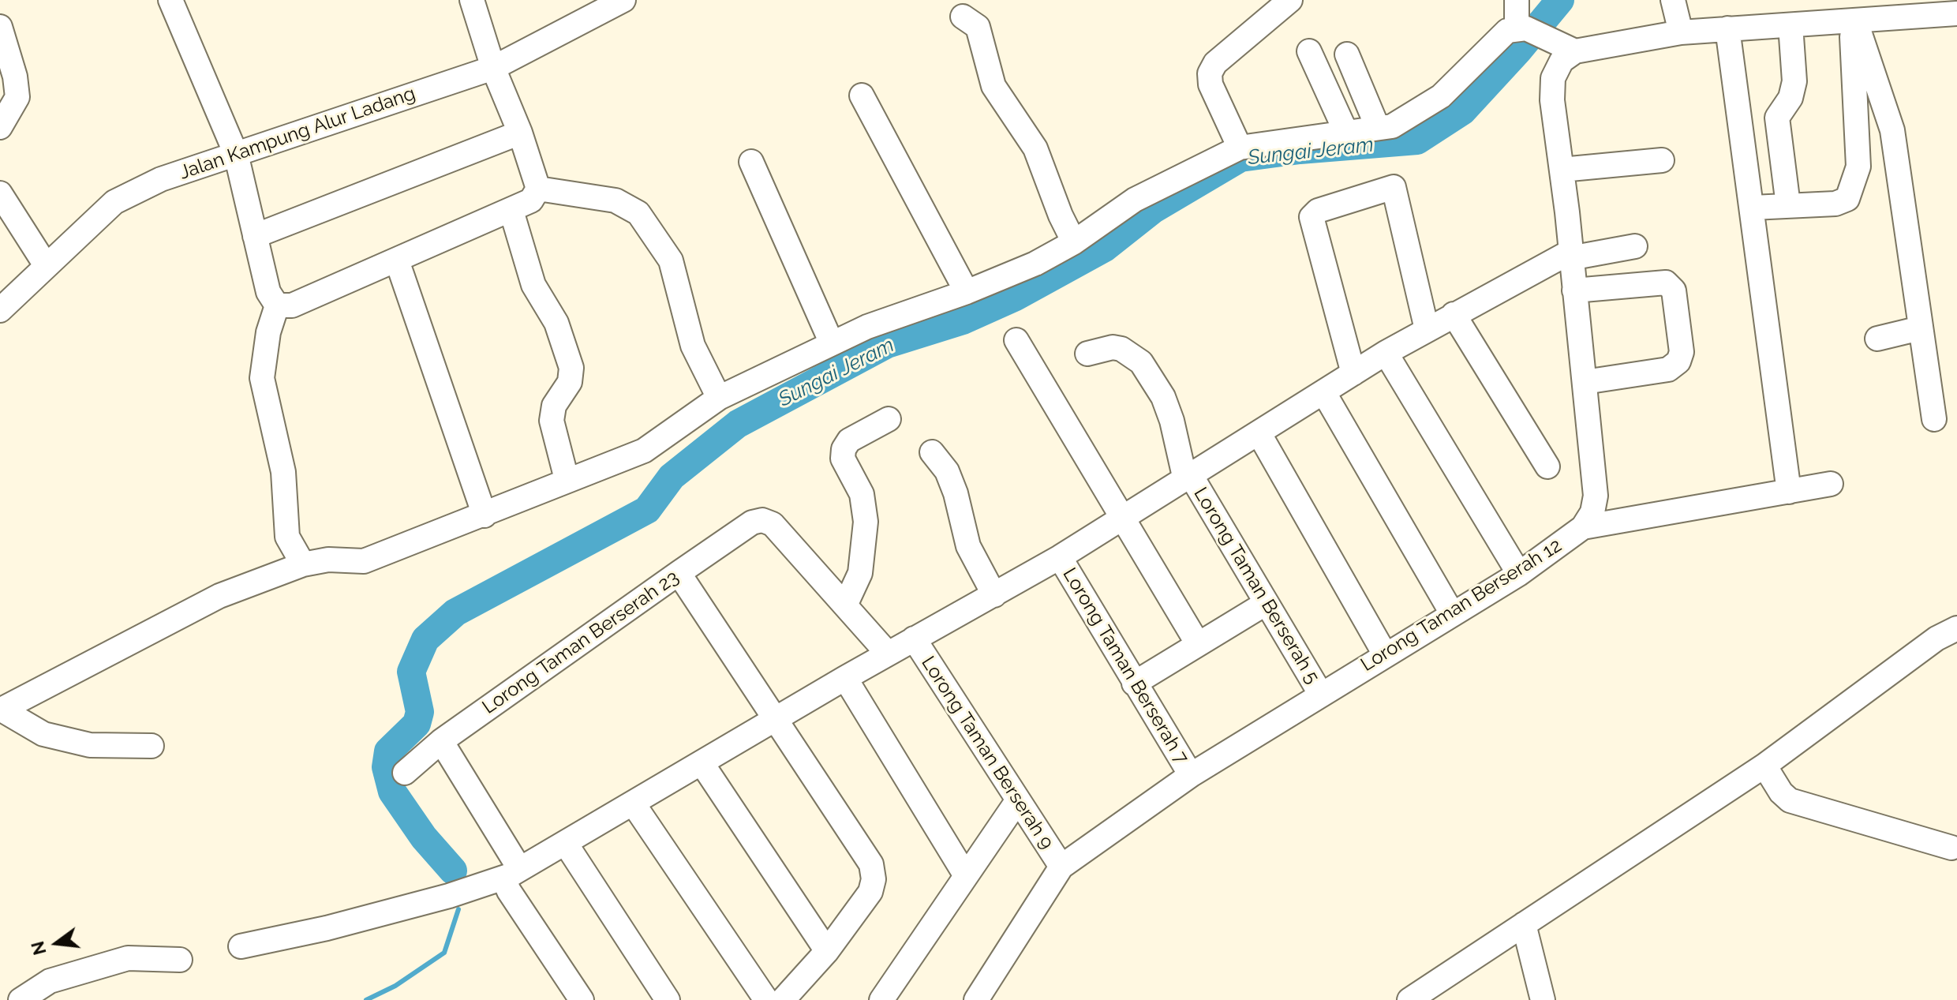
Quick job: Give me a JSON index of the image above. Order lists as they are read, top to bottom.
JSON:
{
  "streets": {
    "street": [
      "Jalan Kampung Alur Ladang",
      "Lorong Taman Berserah 5",
      "Lorong Taman Berserah 12",
      "Lorong Taman Berserah 23",
      "Lorong Taman Berserah 7",
      "Lorong Taman Berserah 9"
    ]
  },
  "crossings": [
    ["Lorong Taman Berserah 5", "Lorong Taman Berserah 12"],
    ["Lorong Taman Berserah 12", "Lorong Taman Berserah 7"],
    ["Lorong Taman Berserah 12", "Lorong Taman Berserah 9"]
  ],
  "water": ["Sungai Jeram"],
  "north": "left"
}
